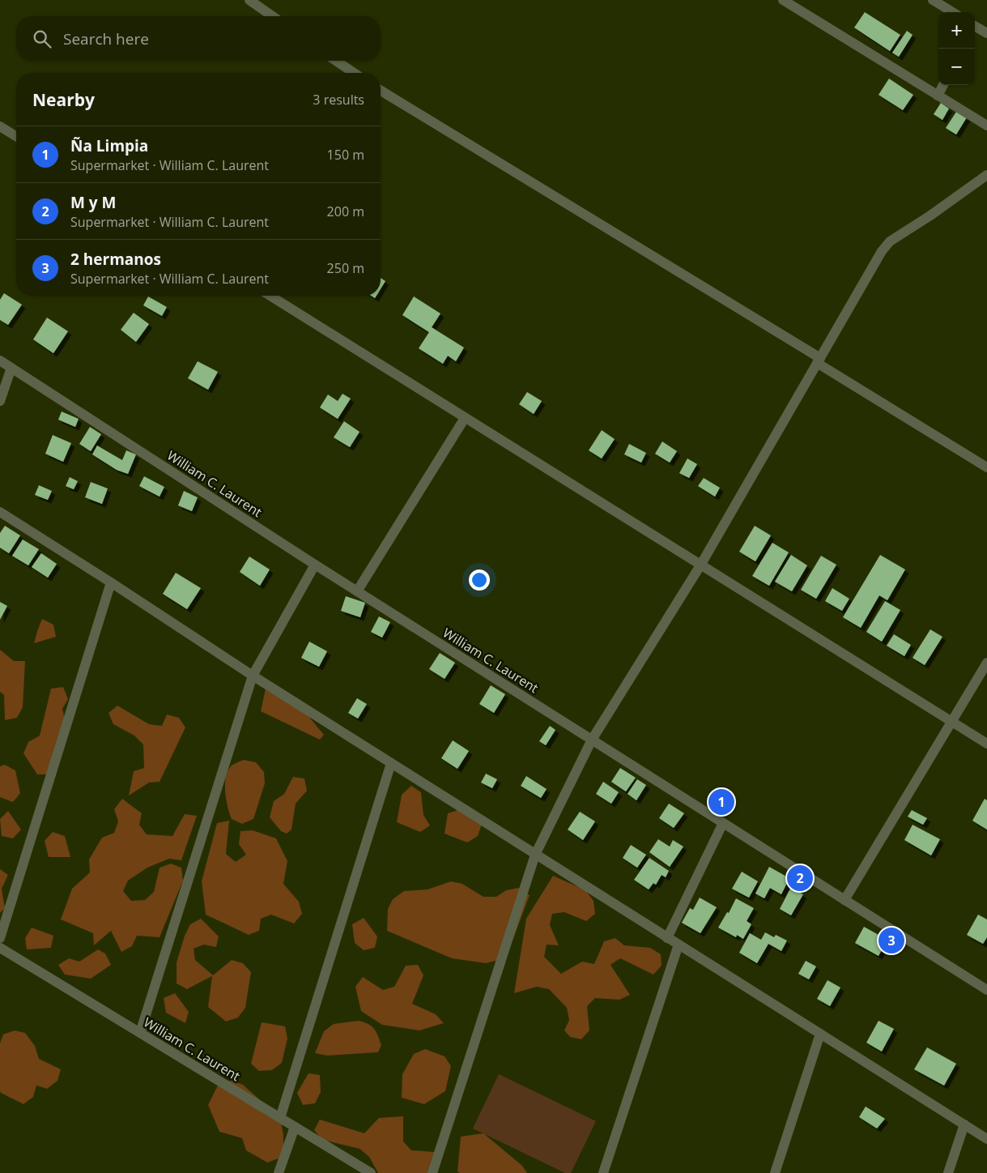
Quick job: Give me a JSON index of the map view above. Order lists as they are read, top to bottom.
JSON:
{
  "streets": {
    "street": ["William C. Laurent"]
  },
  "page": {
    "map_buttons": ["+", "−"],
    "search": "Search here",
    "heading": ["Nearby", "3 results"],
    "list": [
      {
        "mark": "1",
        "name": "Ña Limpia",
        "note": "Supermarket · William C. Laurent",
        "value": "150 m"
      },
      {
        "mark": "2",
        "name": "M y M",
        "note": "Supermarket · William C. Laurent",
        "value": "200 m"
      },
      {
        "mark": "3",
        "name": "2 hermanos",
        "note": "Supermarket · William C. Laurent",
        "value": "250 m"
      }
    ],
    "pins": ["1", "2", "3"]
  }
}
